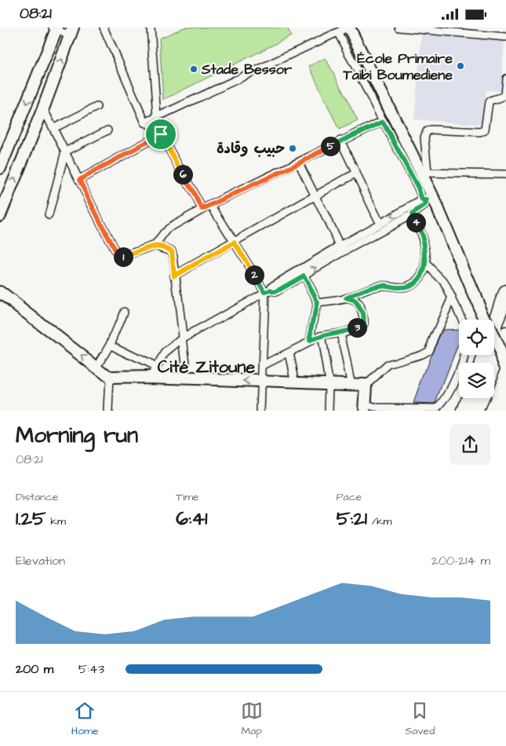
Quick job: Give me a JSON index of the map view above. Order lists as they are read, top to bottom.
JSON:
{
  "districts": ["Cité Zitoune"],
  "places": ["École Primaire Taibi Boumediene", "Stade Bessor", "حبيب وقادة"],
  "page": {
    "status": "08:21",
    "pins": [
      "5",
      "6",
      "4",
      "1",
      "2",
      "3"
    ],
    "heading": ["Morning run", "08:21"],
    "stats": [
      ["Distance", "1.25 km"],
      ["Time", "6:41"],
      ["Pace", "5:21 /km"]
    ],
    "chart": ["Elevation", "200–214 m"],
    "list": [
      {
        "name": "200 m",
        "note": "5:43"
      }
    ],
    "tabs": ["Home", "Map", "Saved"]
  }
}
